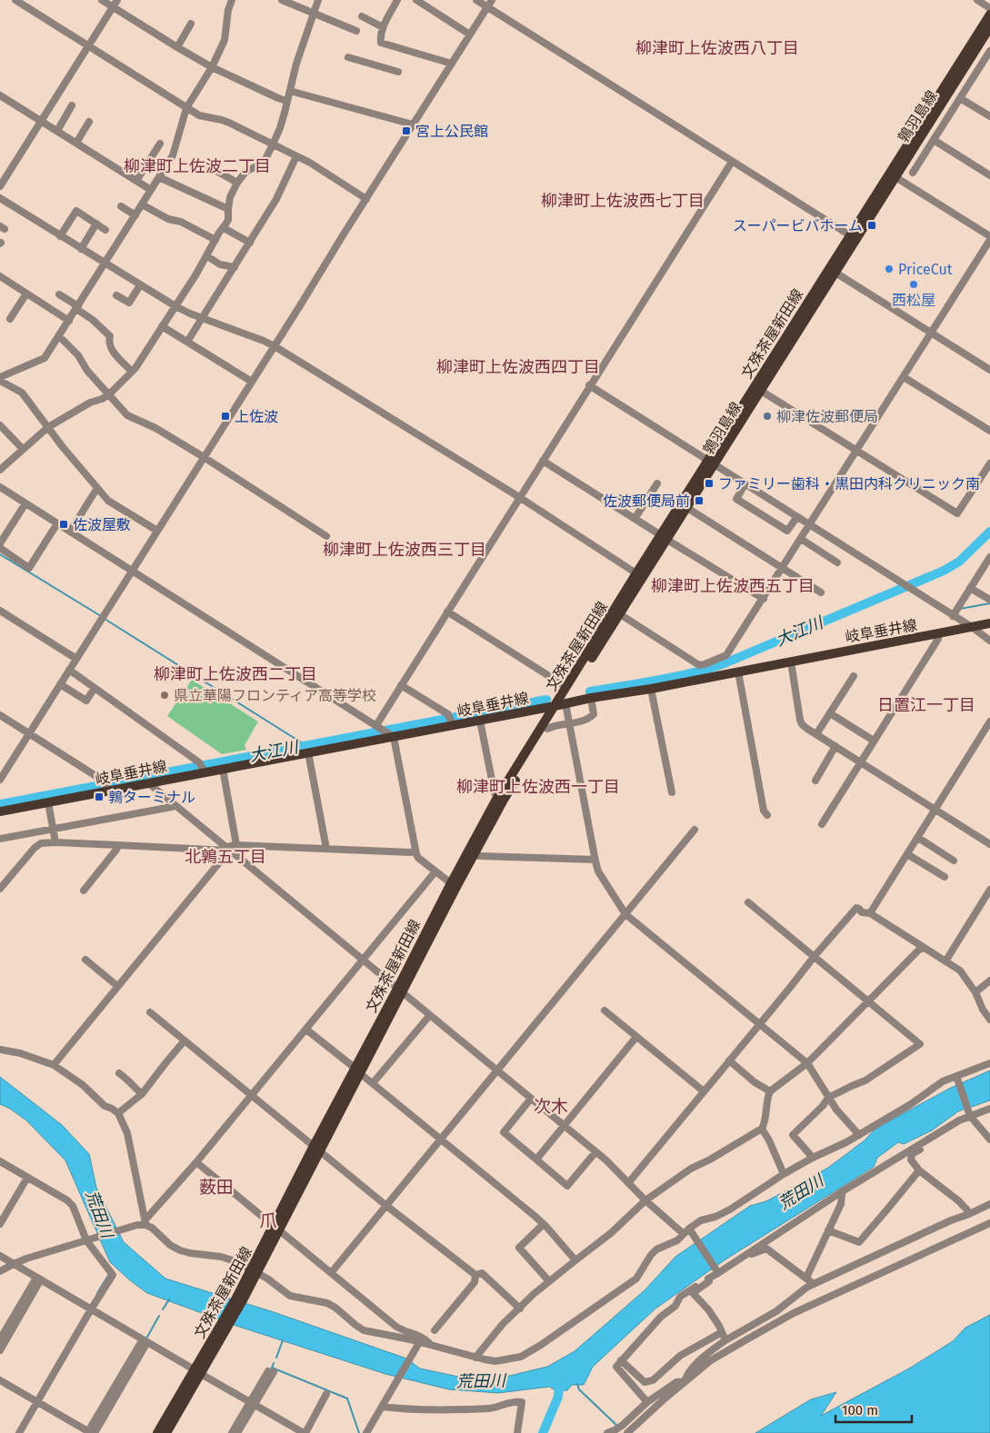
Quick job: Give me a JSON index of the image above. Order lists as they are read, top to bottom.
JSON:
{
  "streets": {
    "main road": ["鶉羽島線", "文殊茶屋新田線", "岐阜垂井線"]
  },
  "crossings": [
    ["鶉羽島線", "文殊茶屋新田線"],
    ["鶉羽島線", "岐阜垂井線"],
    ["文殊茶屋新田線", "岐阜垂井線"]
  ],
  "districts": [
    "柳津町上佐波西八丁目",
    "柳津町上佐波二丁目",
    "柳津町上佐波西七丁目",
    "柳津町上佐波西四丁目",
    "柳津町上佐波西三丁目",
    "柳津町上佐波西五丁目",
    "柳津町上佐波西二丁目",
    "日置江一丁目",
    "柳津町上佐波西一丁目",
    "北鶉五丁目",
    "次木",
    "薮田",
    "爪"
  ],
  "water": ["大江川", "荒田川"],
  "places": {
    "transit": [
      "宮上公民館",
      "スーパービバホーム",
      "上佐波",
      "ファミリー歯科・黒田内科クリニック南",
      "佐波郵便局前",
      "佐波屋敷",
      "鶉ターミナル"
    ],
    "other": [
      "PriceCut",
      "西松屋",
      "柳津佐波郵便局",
      "県立華陽フロンティア高等学校"
    ]
  },
  "scale_bar": "100 m"
}
